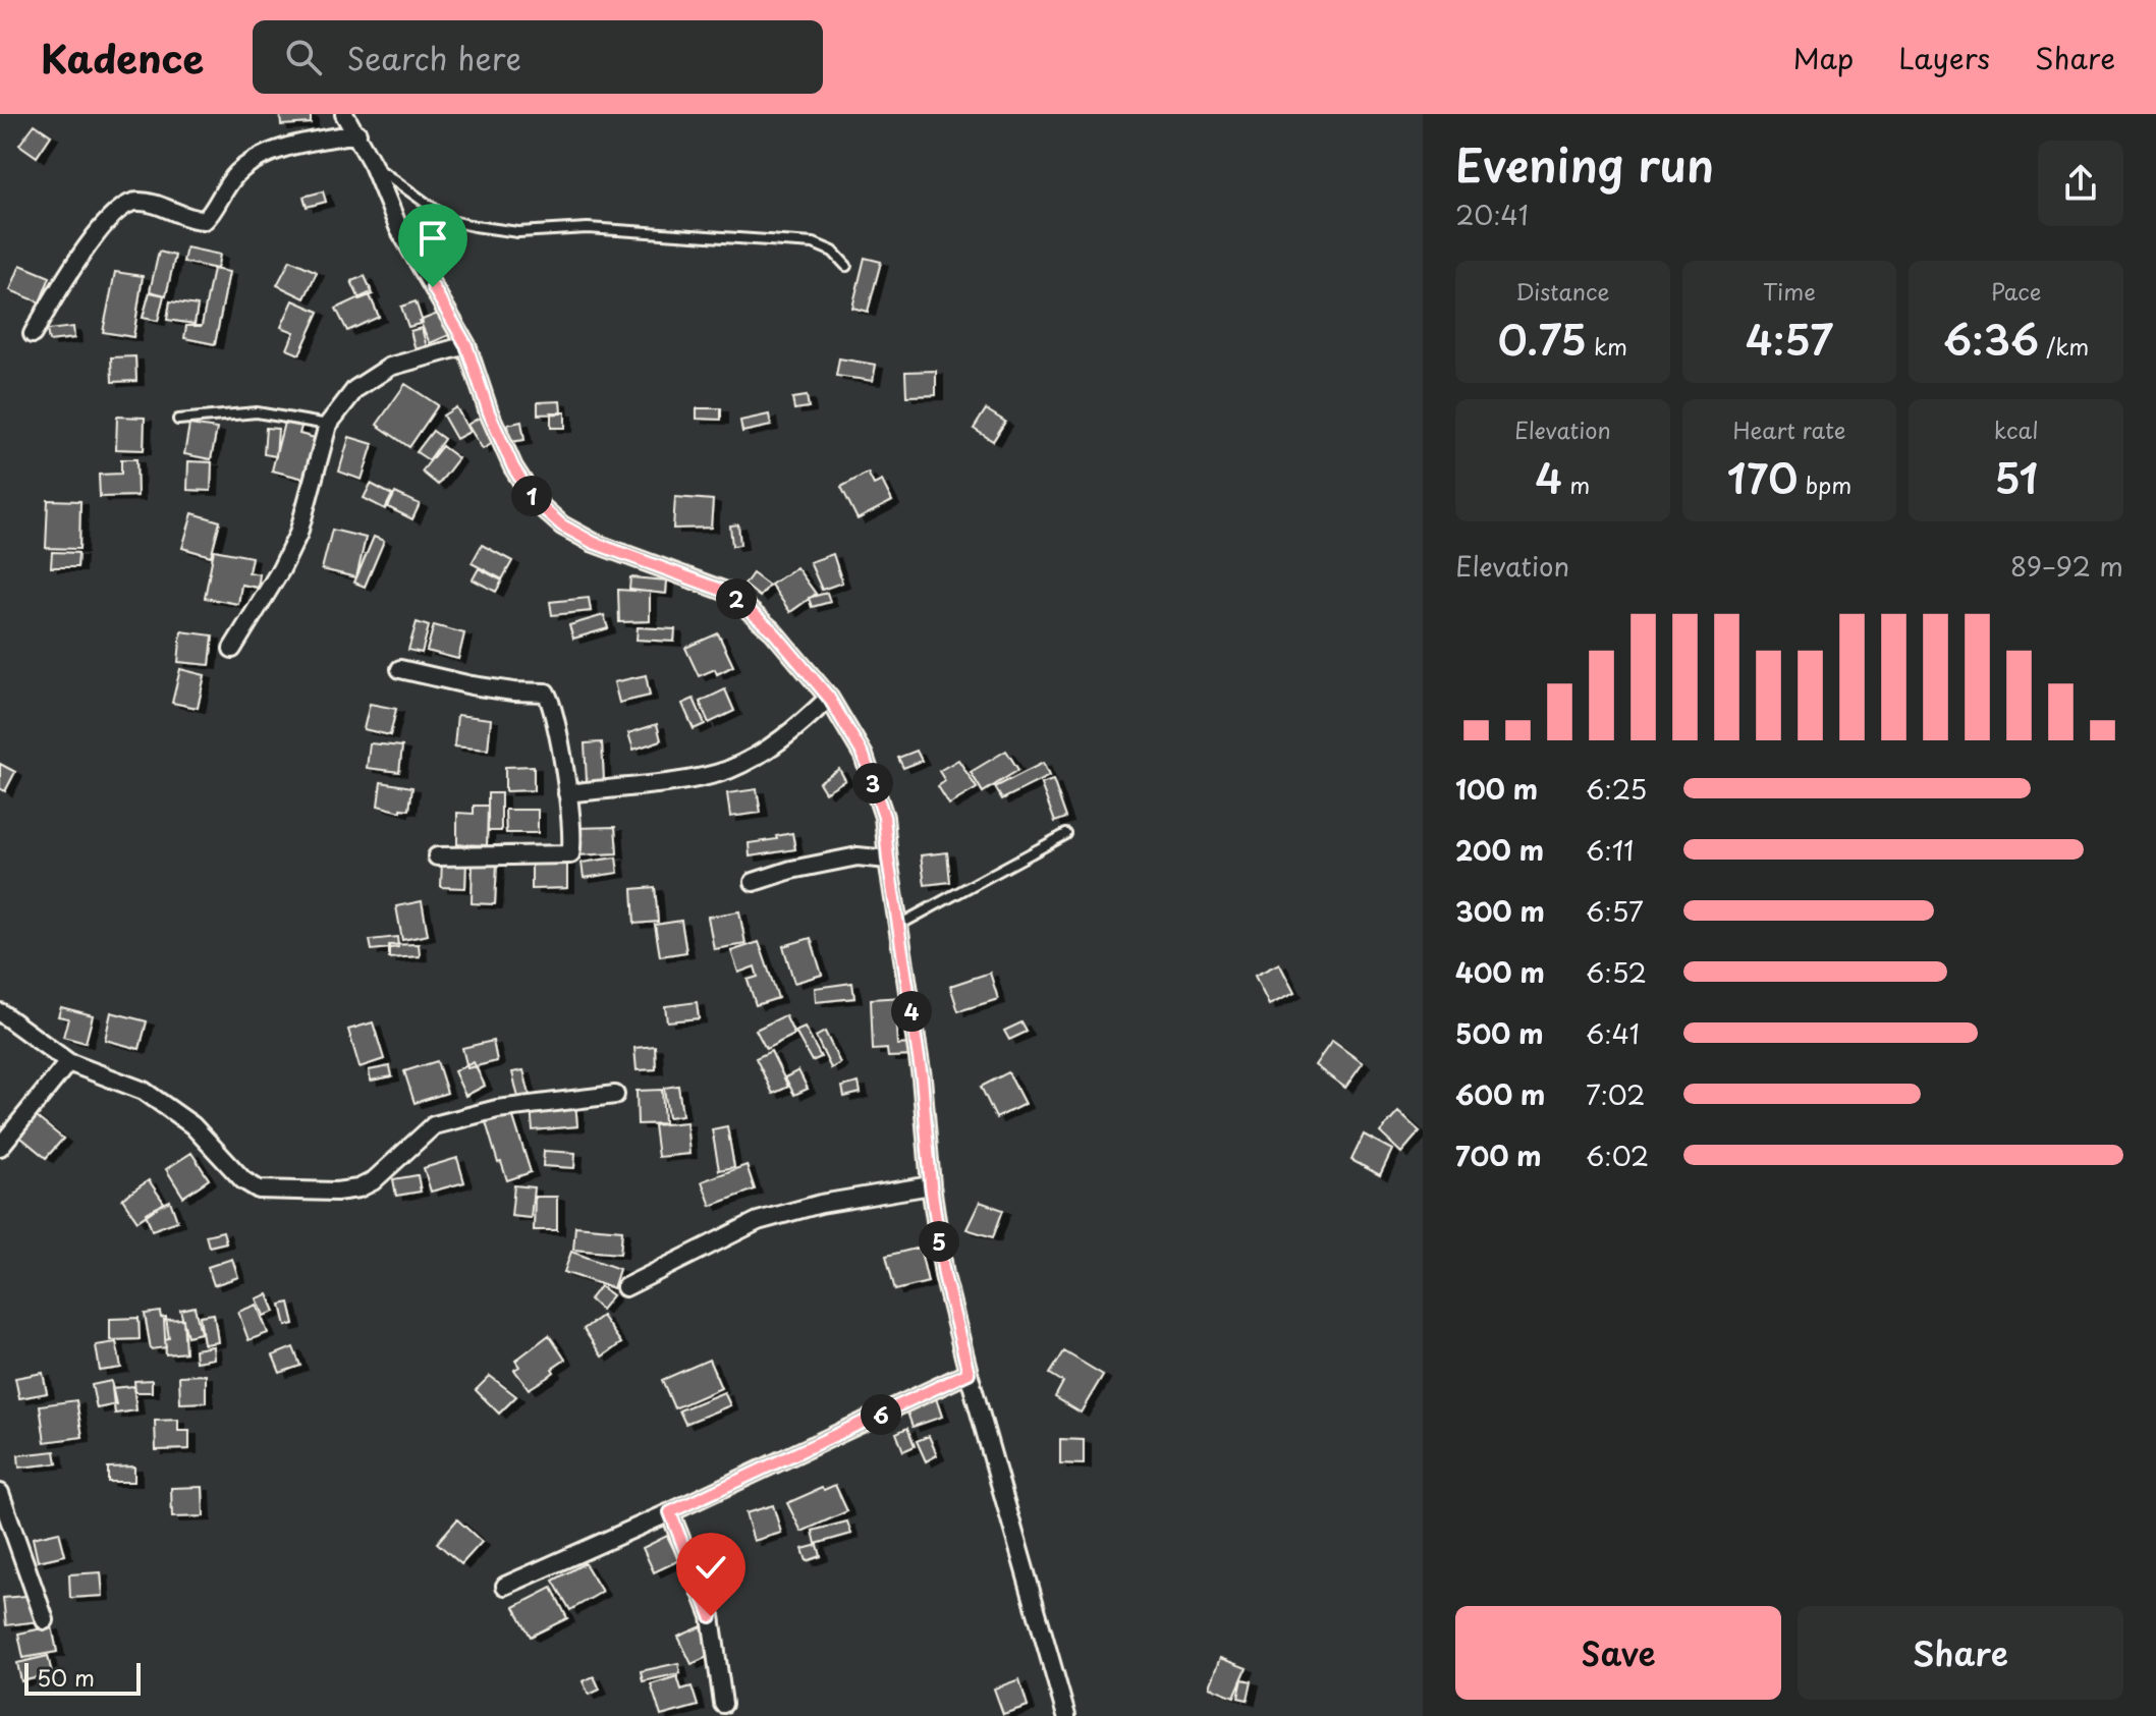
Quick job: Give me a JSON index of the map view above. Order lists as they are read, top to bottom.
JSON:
{
  "scale_bar": "50 m",
  "page": {
    "header": "Kadence",
    "search": "Search here",
    "nav": ["Map", "Layers", "Share"],
    "heading": ["Evening run", "20:41"],
    "stats": [
      ["Distance", "0.75 km"],
      ["Time", "4:57"],
      ["Pace", "6:36 /km"],
      ["Elevation", "4 m"],
      ["Heart rate", "170 bpm"],
      ["kcal", "51"]
    ],
    "pins": [
      "1",
      "2",
      "3",
      "4",
      "5",
      "6"
    ],
    "chart": ["Elevation", "89–92 m"],
    "list": [
      {
        "name": "100 m",
        "note": "6:25"
      },
      {
        "name": "200 m",
        "note": "6:11"
      },
      {
        "name": "300 m",
        "note": "6:57"
      },
      {
        "name": "400 m",
        "note": "6:52"
      },
      {
        "name": "500 m",
        "note": "6:41"
      },
      {
        "name": "600 m",
        "note": "7:02"
      },
      {
        "name": "700 m",
        "note": "6:02"
      }
    ],
    "buttons": ["Save", "Share"],
    "scale": "50 m"
  }
}
